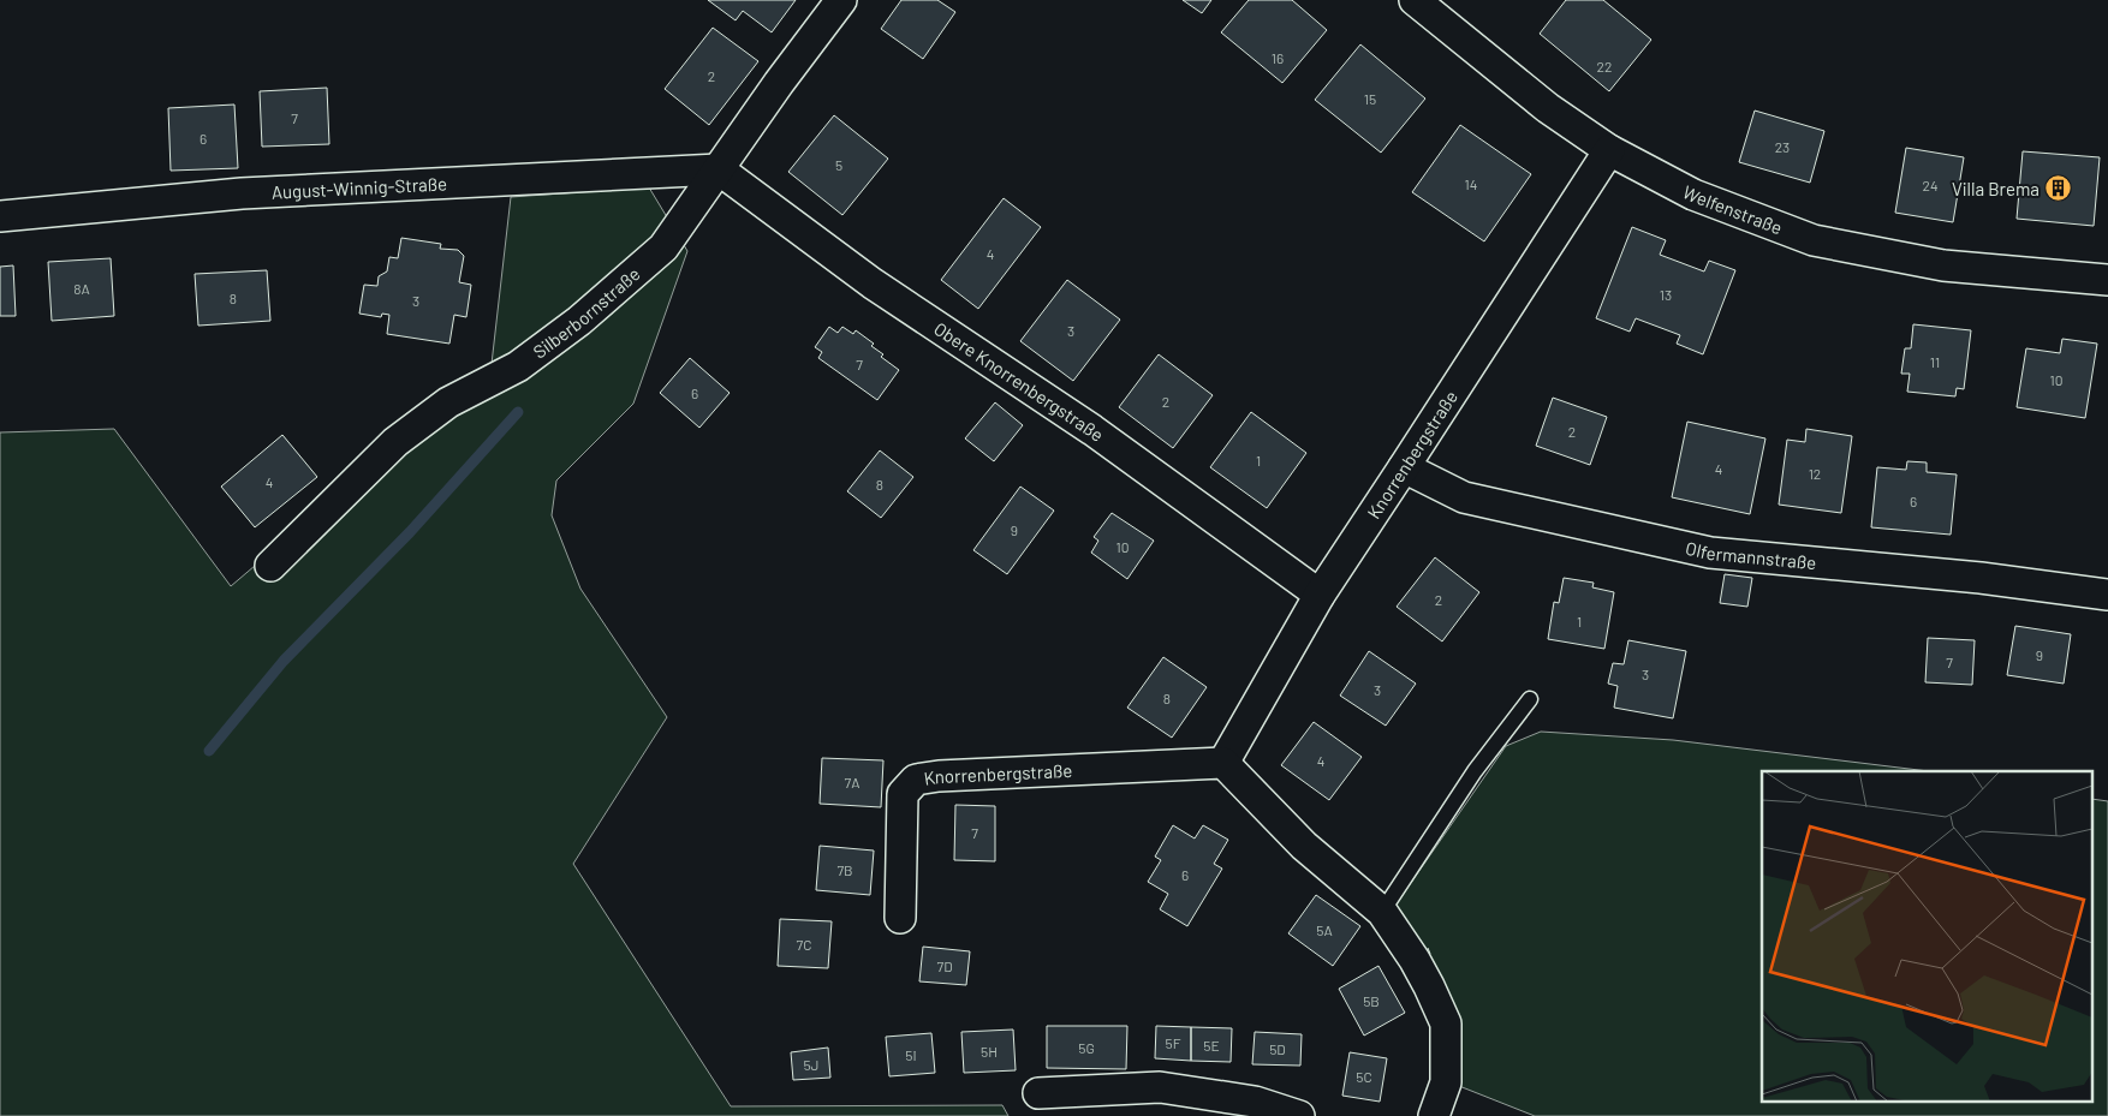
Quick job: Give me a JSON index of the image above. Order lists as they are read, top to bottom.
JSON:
{
  "streets": {
    "street": [
      "August-Winnig-Straße",
      "Welfenstraße",
      "Silberbornstraße",
      "Obere Knorrenbergstraße",
      "Knorrenbergstraße",
      "Olfermannstraße"
    ]
  },
  "crossings": [
    ["August-Winnig-Straße", "Silberbornstraße"],
    ["August-Winnig-Straße", "Obere Knorrenbergstraße"],
    ["Welfenstraße", "Knorrenbergstraße"],
    ["Silberbornstraße", "Obere Knorrenbergstraße"],
    ["Obere Knorrenbergstraße", "Knorrenbergstraße"],
    ["Knorrenbergstraße", "Olfermannstraße"]
  ],
  "places": {
    "building": ["Villa Brema"]
  },
  "house_numbers": [
    "16",
    "22",
    "2",
    "15",
    "7",
    "6",
    "23",
    "5",
    "14",
    "24",
    "4",
    "8A",
    "13",
    "8",
    "3",
    "3",
    "11",
    "7",
    "10",
    "6",
    "2",
    "2",
    "1",
    "4",
    "12",
    "4",
    "8",
    "6",
    "9",
    "10",
    "2",
    "1",
    "9",
    "7",
    "3",
    "3",
    "8",
    "4",
    "7A",
    "7",
    "7B",
    "6",
    "5A",
    "7C",
    "7D",
    "5B",
    "5F",
    "5E",
    "5G",
    "5D",
    "5H",
    "5I",
    "5J",
    "5C"
  ]
}
